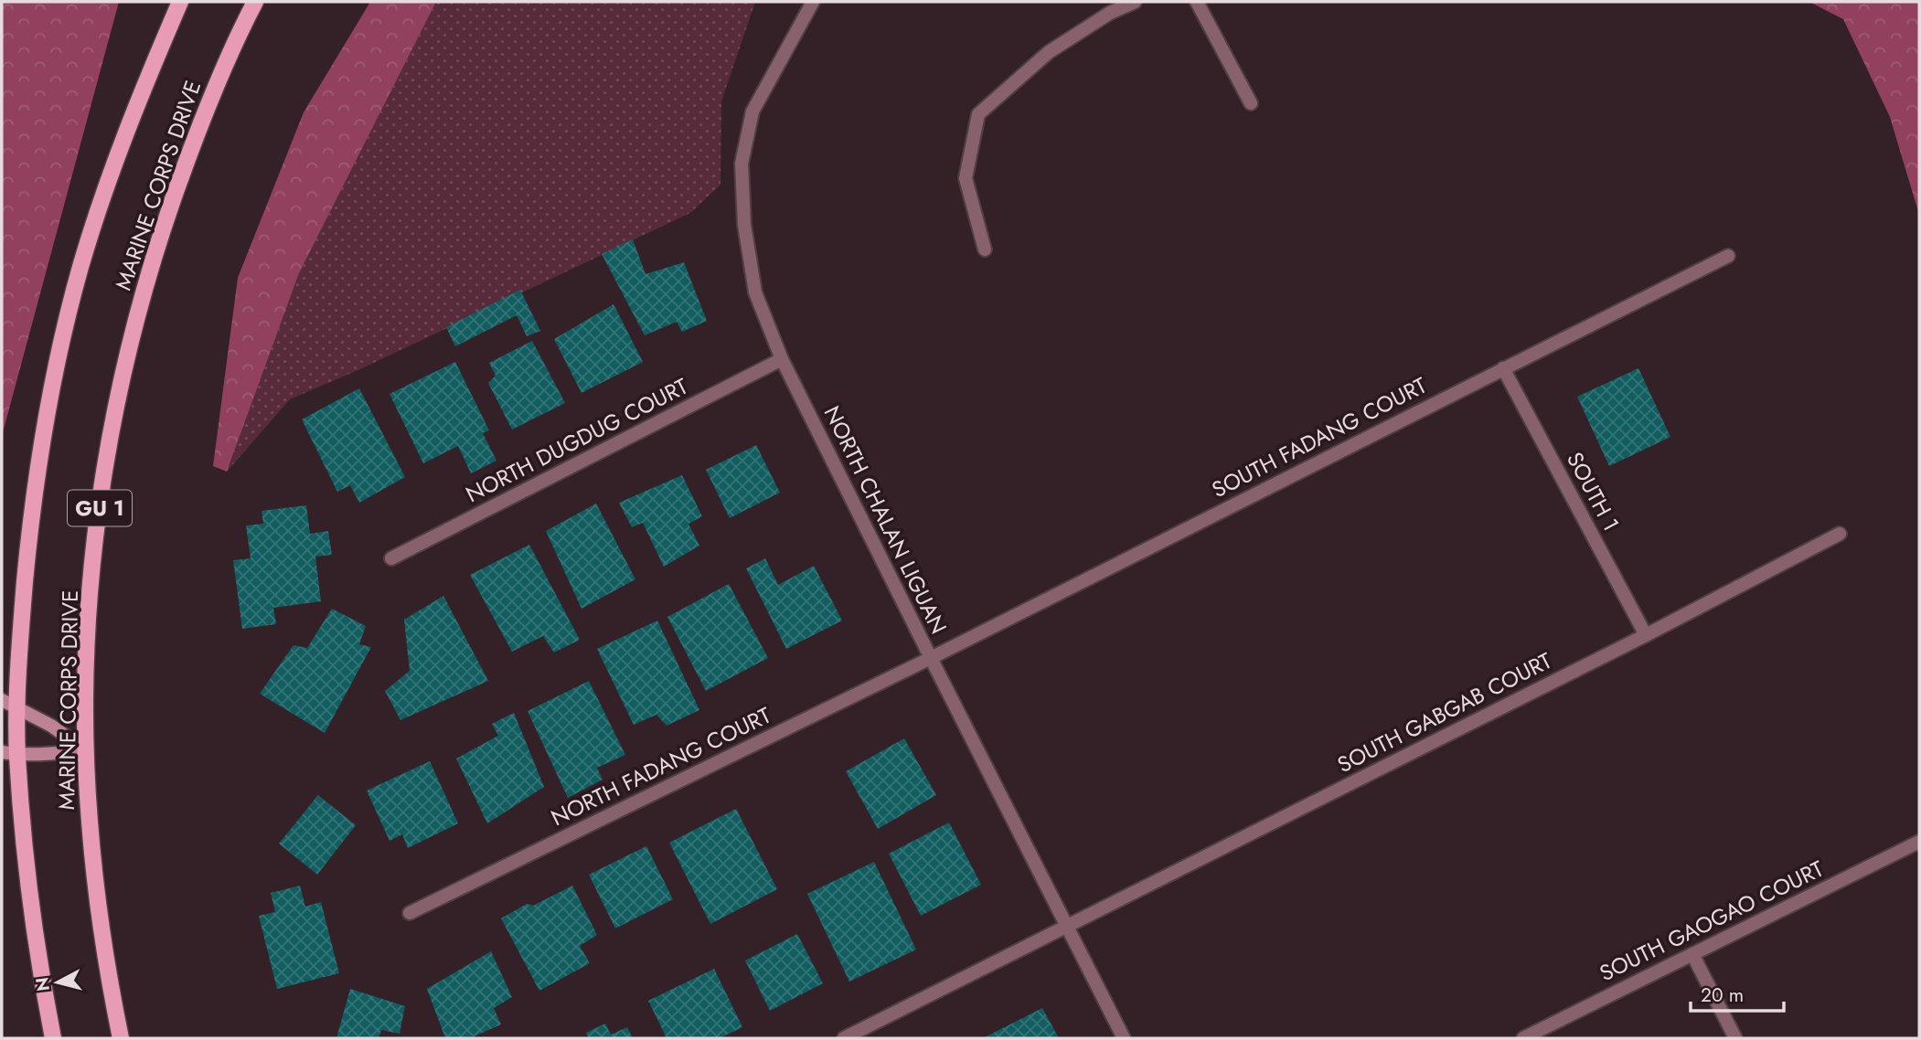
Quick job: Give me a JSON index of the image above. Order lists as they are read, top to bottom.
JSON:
{
  "streets": {
    "main road": ["MARINE CORPS DRIVE", "GU 1"],
    "street": [
      "SOUTH FADANG COURT",
      "NORTH DUGDUG COURT",
      "SOUTH 1",
      "NORTH CHALAN LIGUAN",
      "SOUTH GABGAB COURT",
      "NORTH FADANG COURT",
      "SOUTH GAOGAO COURT"
    ]
  },
  "crossings": [
    ["SOUTH FADANG COURT", "SOUTH 1"],
    ["SOUTH FADANG COURT", "NORTH CHALAN LIGUAN"],
    ["SOUTH FADANG COURT", "NORTH FADANG COURT"],
    ["NORTH DUGDUG COURT", "NORTH CHALAN LIGUAN"],
    ["SOUTH 1", "SOUTH GABGAB COURT"],
    ["NORTH CHALAN LIGUAN", "SOUTH GABGAB COURT"],
    ["NORTH CHALAN LIGUAN", "NORTH FADANG COURT"]
  ],
  "scale_bar": "20 m",
  "north": "left"
}
